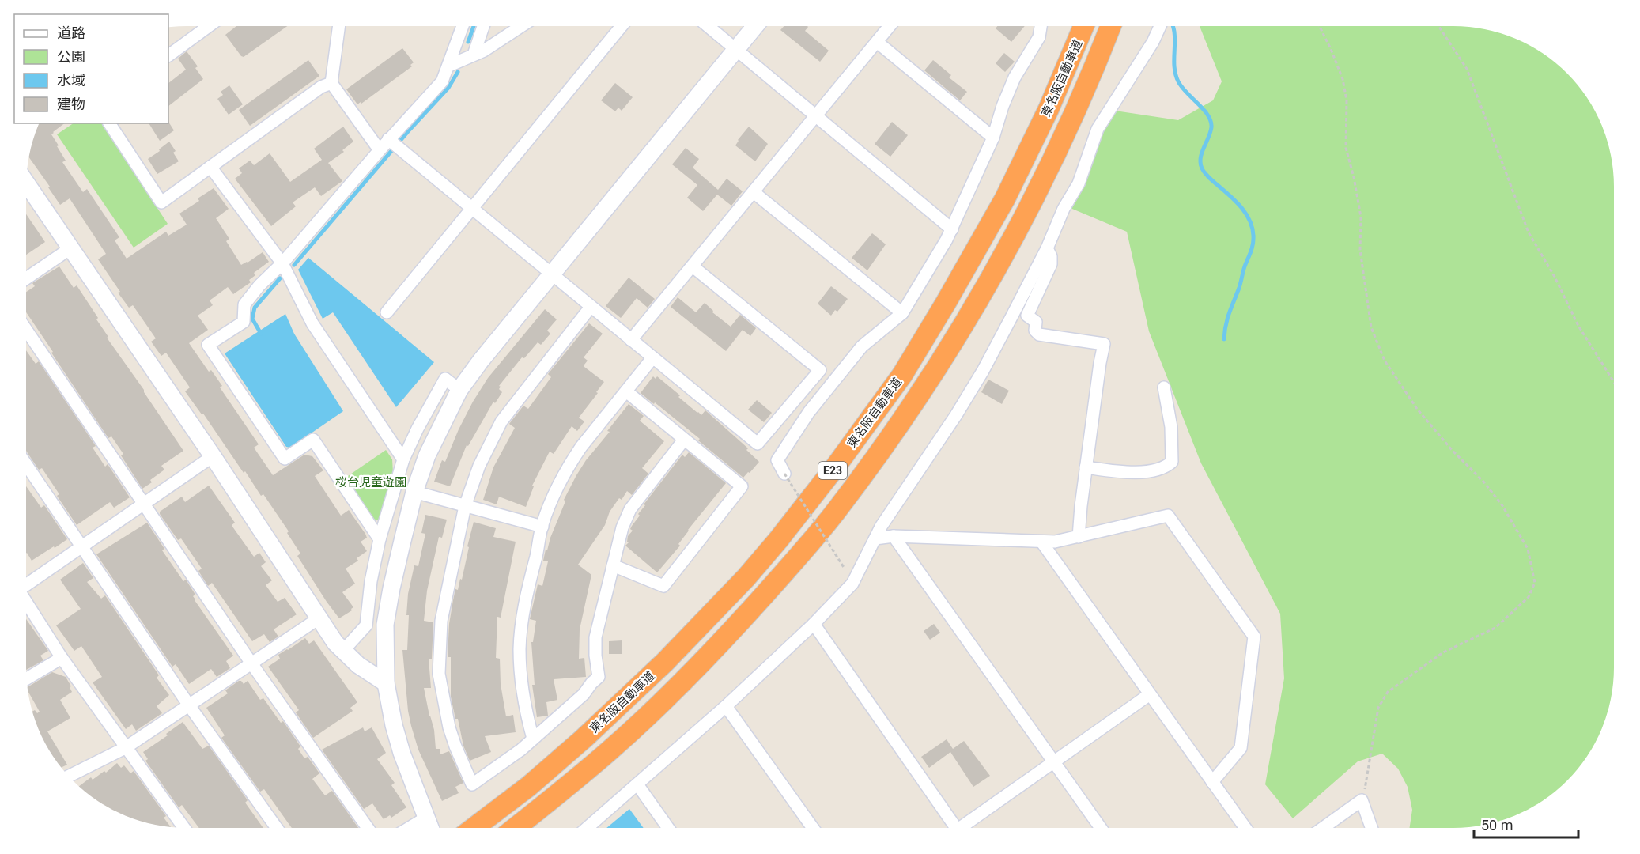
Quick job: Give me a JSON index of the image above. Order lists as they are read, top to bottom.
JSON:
{
  "streets": {
    "highway": ["東名阪自動車道", "E23"]
  },
  "parks": ["桜台児童遊園"],
  "legend": [
    "道路",
    "公園",
    "水域",
    "建物"
  ],
  "scale_bar": "50 m"
}
